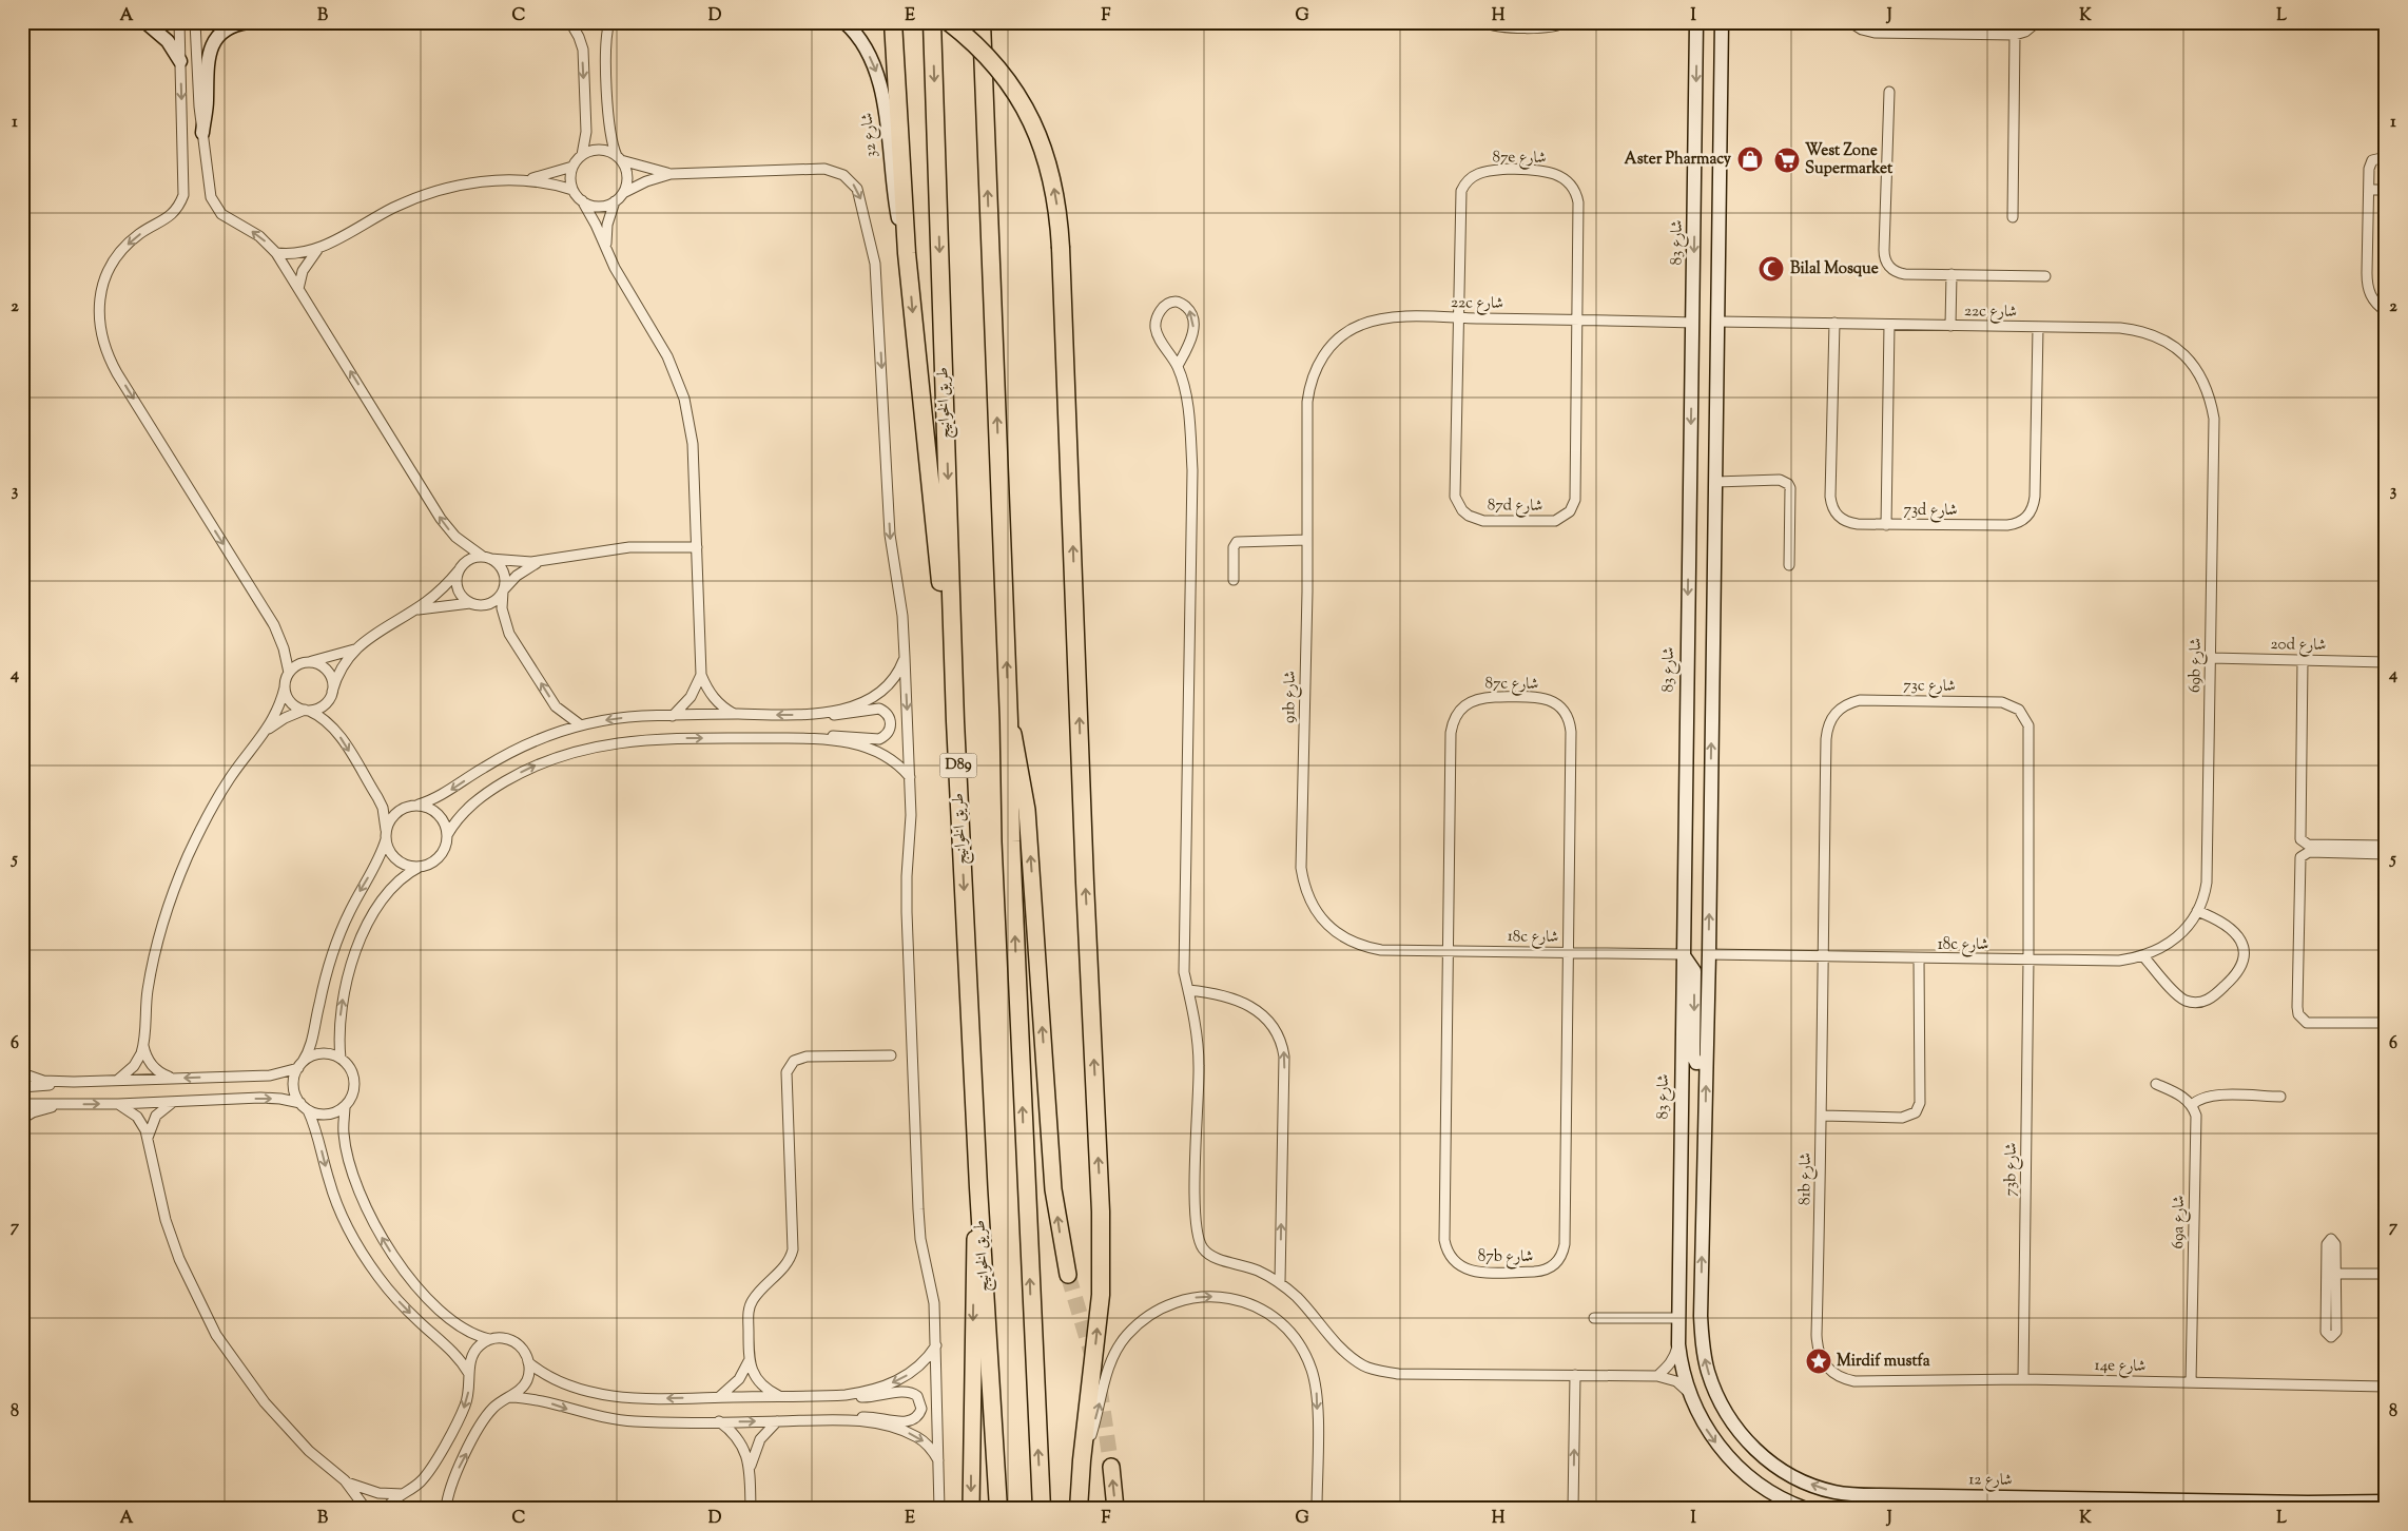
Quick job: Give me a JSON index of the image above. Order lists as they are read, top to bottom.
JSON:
{
  "streets": {
    "highway": ["طريق الخوانيج", "D89"],
    "street": [
      "شارع 32",
      "87e شارع",
      "شارع 83",
      "22c شارع",
      "87d شارع",
      "73d شارع",
      "20d شارع",
      "69b شارع",
      "87c شارع",
      "73c شارع",
      "91b شارع",
      "18c شارع",
      "73b شارع",
      "81b شارع",
      "69a شارع",
      "87b شارع",
      "14e شارع",
      "شارع 12"
    ]
  },
  "crossings": [
    ["87e شارع", "22c شارع"],
    ["87e شارع", "87d شارع"],
    ["شارع 83", "22c شارع"],
    ["شارع 83", "18c شارع"],
    ["22c شارع", "87d شارع"],
    ["22c شارع", "73d شارع"],
    ["22c شارع", "69b شارع"],
    ["22c شارع", "91b شارع"],
    ["20d شارع", "69b شارع"],
    ["69b شارع", "18c شارع"],
    ["87c شارع", "18c شارع"],
    ["87c شارع", "87b شارع"],
    ["73c شارع", "18c شارع"],
    ["73c شارع", "73b شارع"],
    ["73c شارع", "81b شارع"],
    ["91b شارع", "18c شارع"],
    ["18c شارع", "73b شارع"],
    ["18c شارع", "81b شارع"],
    ["18c شارع", "87b شارع"],
    ["73b شارع", "14e شارع"],
    ["81b شارع", "14e شارع"],
    ["69a شارع", "14e شارع"]
  ],
  "one_way": ["شارع 32"],
  "places": {
    "shop": ["Aster Pharmacy"],
    "supermarket": ["West Zone Supermarket"],
    "mosque": ["Bilal Mosque"],
    "place": ["Mirdif mustfa"]
  },
  "grid": {
    "columns": [
      "A",
      "B",
      "C",
      "D",
      "E",
      "F",
      "G",
      "H",
      "I",
      "J",
      "K",
      "L"
    ],
    "rows": [
      "1",
      "2",
      "3",
      "4",
      "5",
      "6",
      "7",
      "8"
    ]
  }
}
